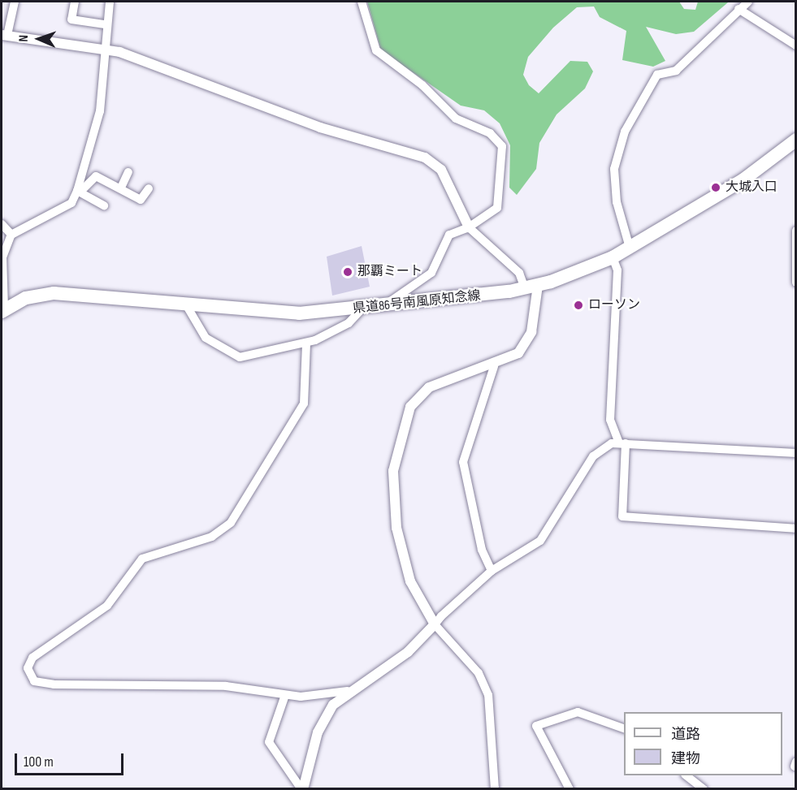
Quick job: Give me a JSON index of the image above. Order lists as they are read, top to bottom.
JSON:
{
  "streets": {
    "main road": ["県道86号南風原知念線"]
  },
  "places": ["大城入口", "那覇ミート", "ローソン"],
  "legend": ["道路", "建物"],
  "scale_bar": "100 m",
  "north": "left"
}
